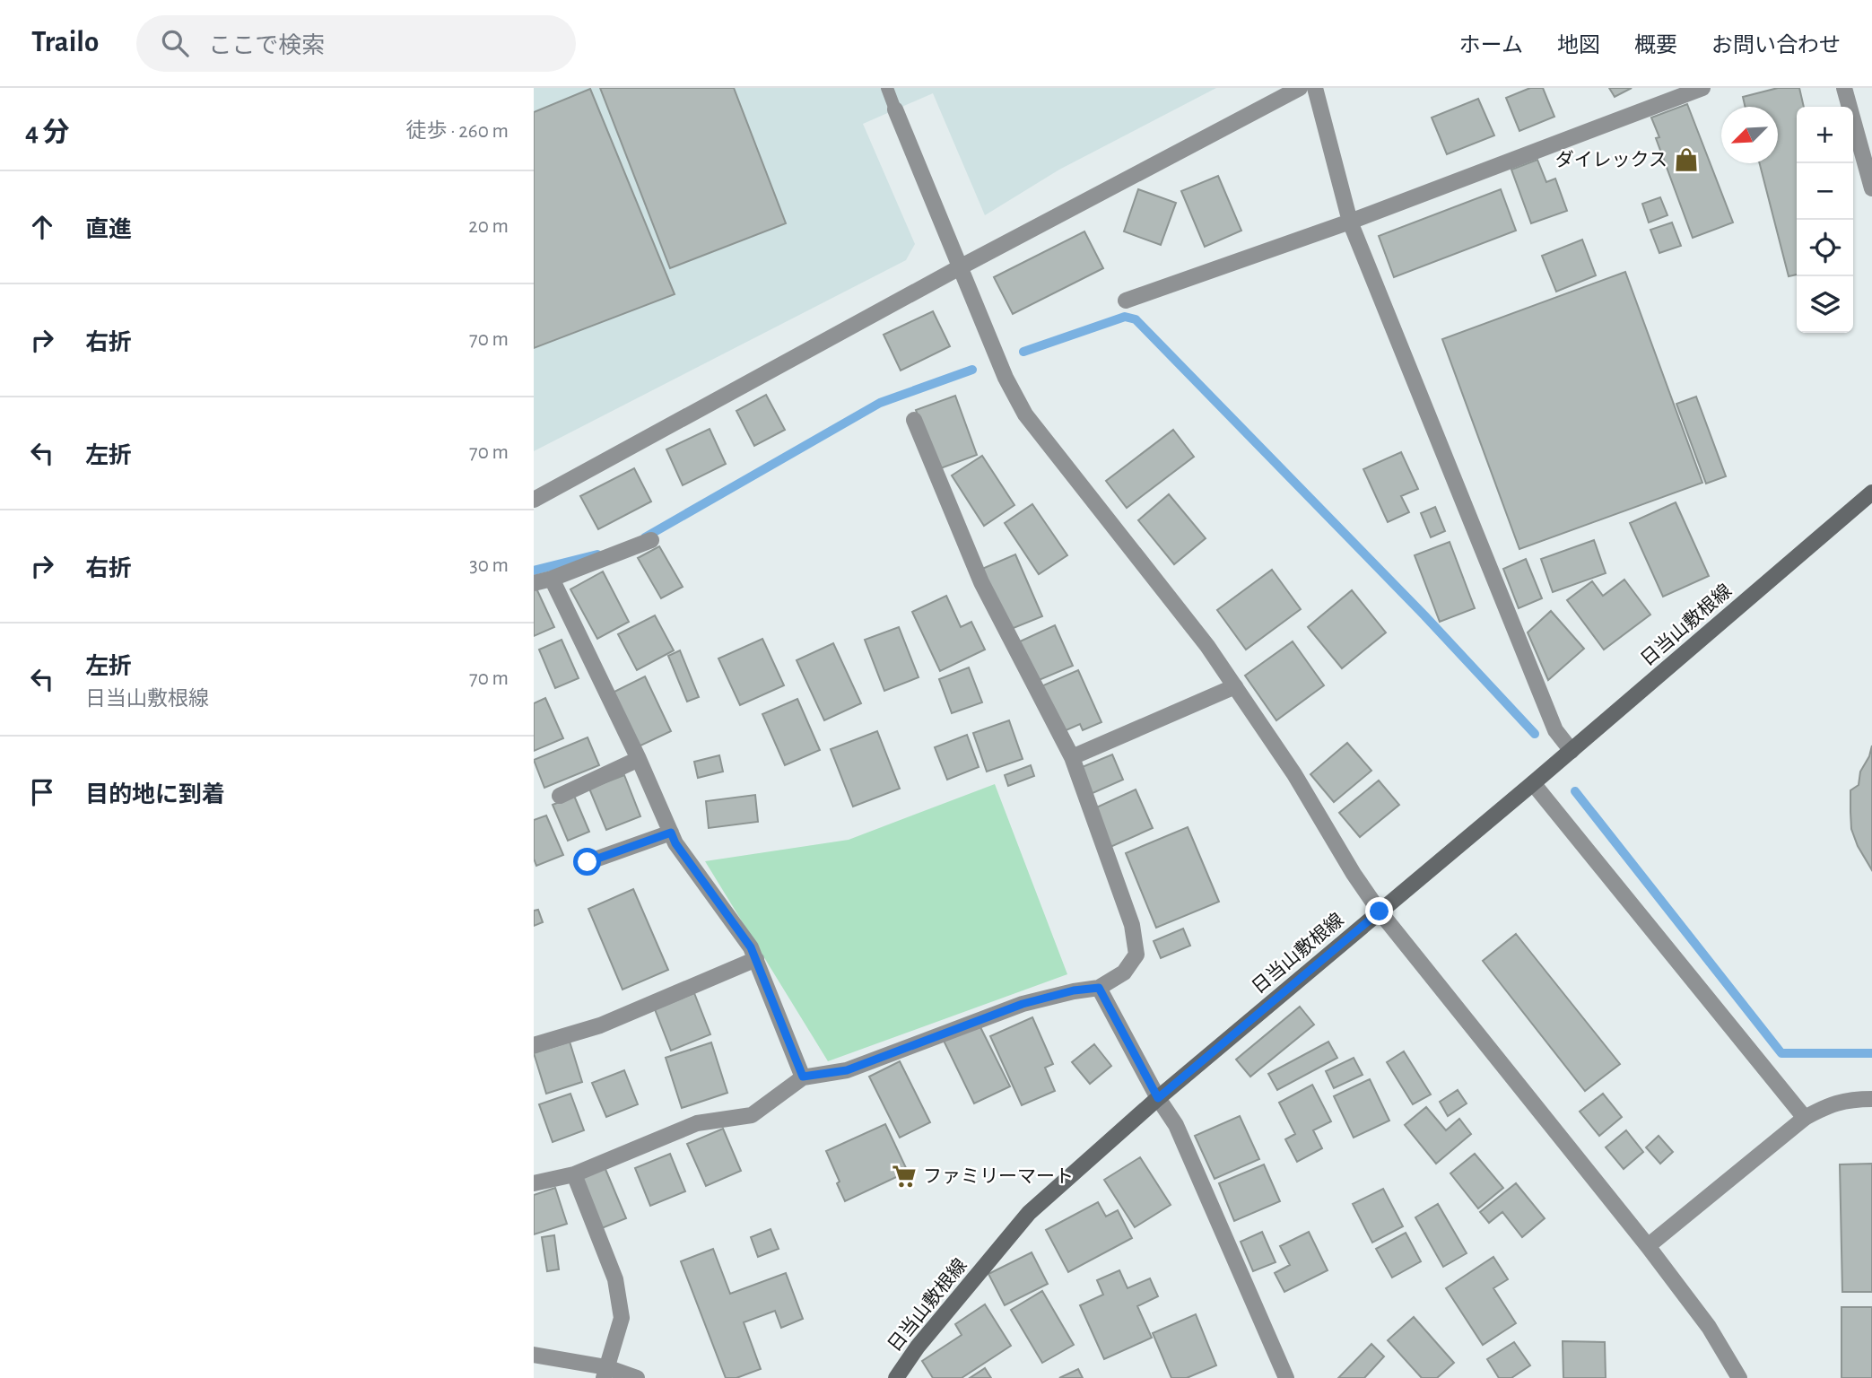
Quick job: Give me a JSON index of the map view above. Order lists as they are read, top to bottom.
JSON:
{
  "streets": {
    "main road": ["日当山敷根線"]
  },
  "places": {
    "shop": ["ダイレックス"],
    "supermarket": ["ファミリーマート"]
  },
  "north": "bottom left",
  "page": {
    "header": "Trailo",
    "search": "ここで検索",
    "nav": [
      "ホーム",
      "地図",
      "概要",
      "お問い合わせ"
    ],
    "heading": ["4 分", "徒歩 · 260 m"],
    "map_buttons": ["+", "−"],
    "list": [
      ["直進", "20 m"],
      ["右折", "70 m"],
      ["左折", "70 m"],
      ["右折", "30 m"],
      ["左折", "日当山敷根線", "70 m"],
      "目的地に到着"
    ]
  }
}
